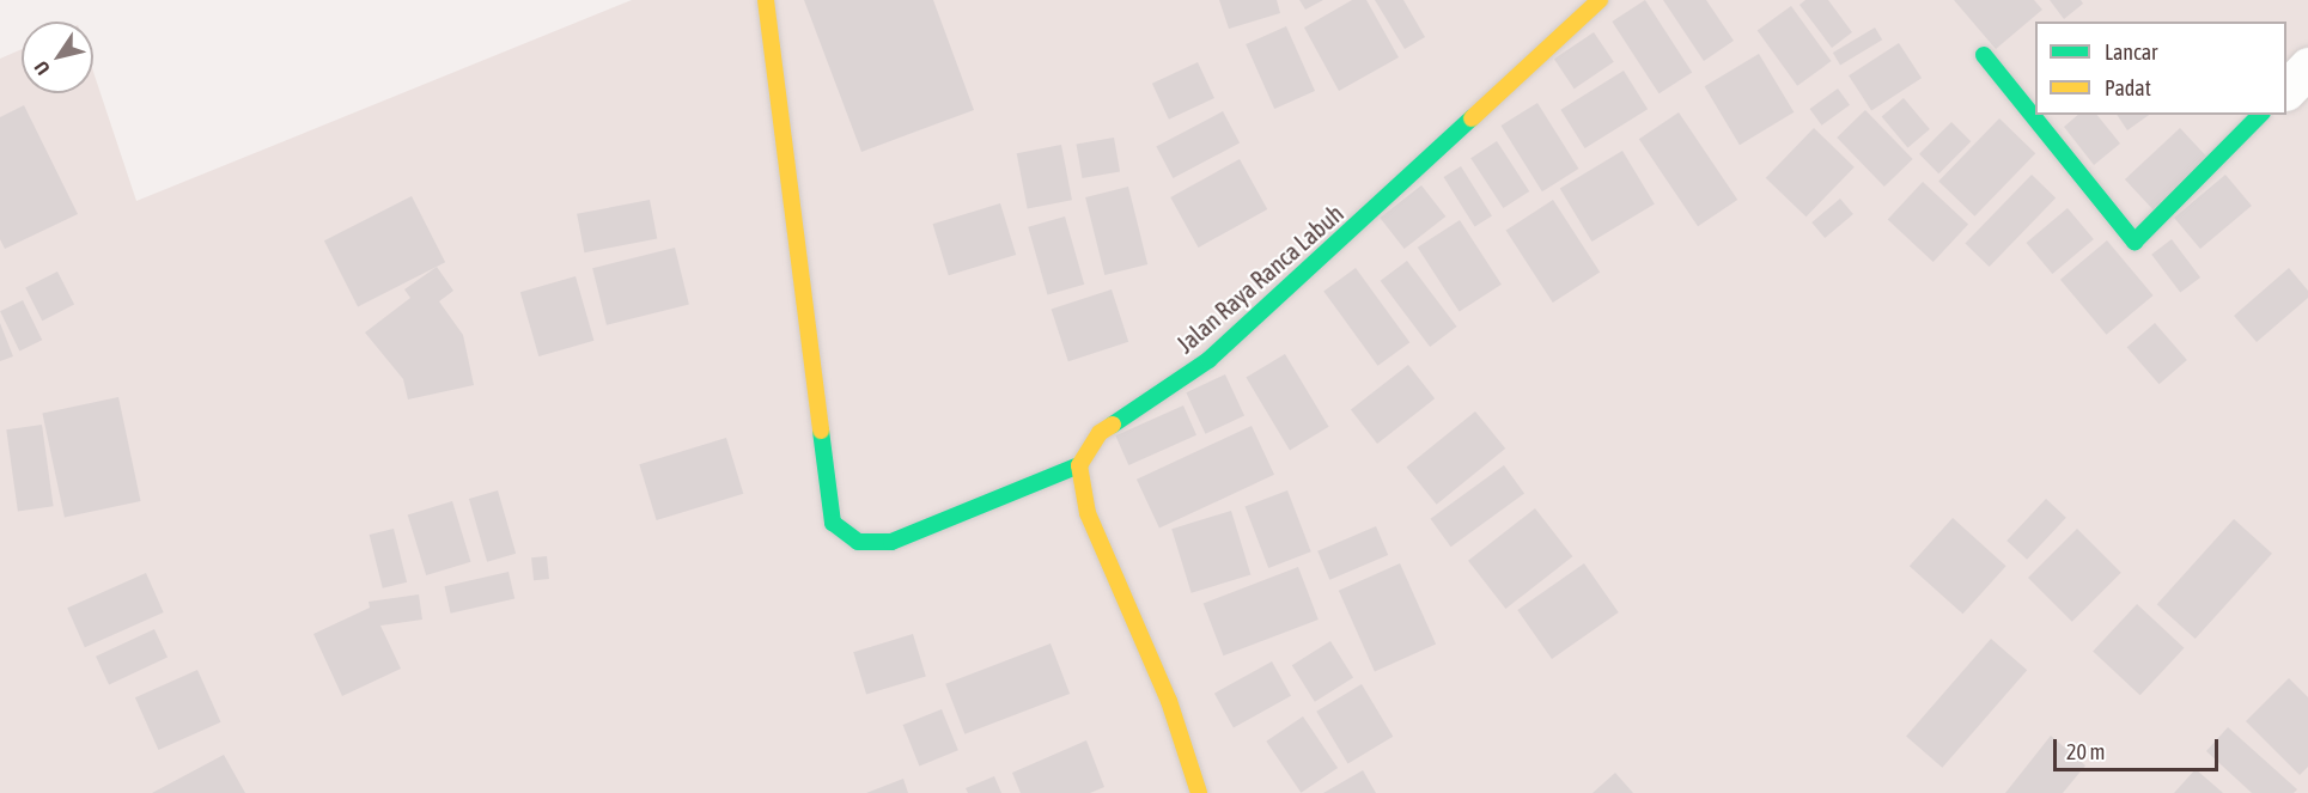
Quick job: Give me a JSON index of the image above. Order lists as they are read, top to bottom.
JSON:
{
  "streets": {
    "street": ["Jalan Raya Ranca Labuh"]
  },
  "legend": ["Lancar", "Padat"],
  "scale_bar": "20 m",
  "north": "bottom left"
}
